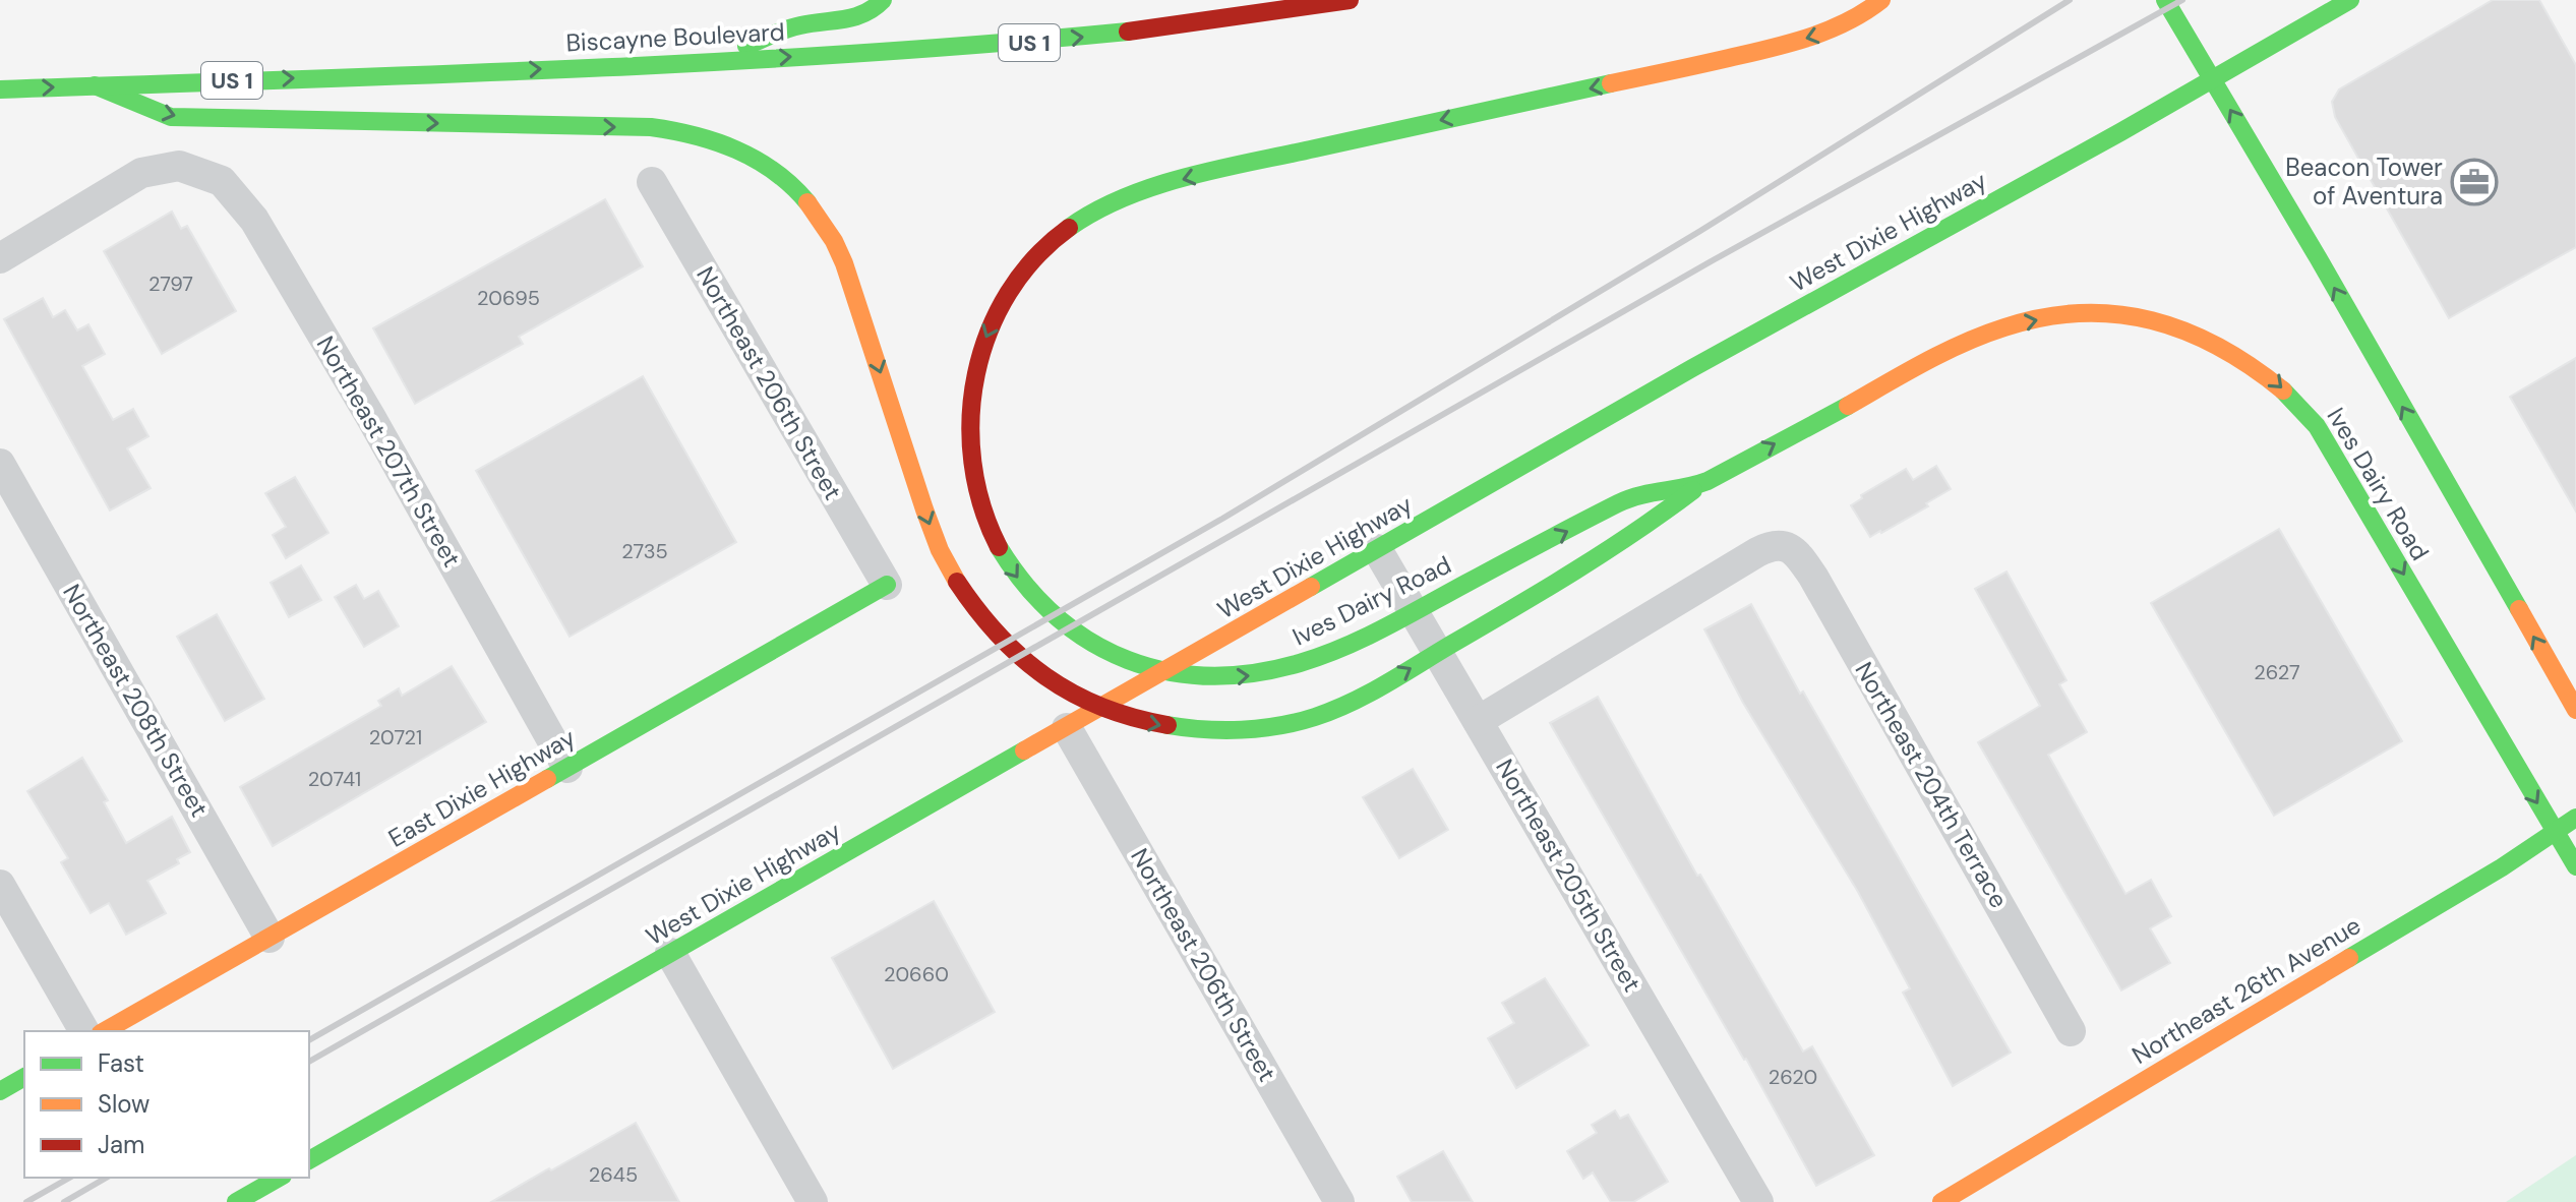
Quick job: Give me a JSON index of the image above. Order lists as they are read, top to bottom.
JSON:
{
  "streets": {
    "main road": [
      "Biscayne Boulevard",
      "US 1",
      "West Dixie Highway",
      "Ives Dairy Road",
      "East Dixie Highway",
      "Northeast 26th Avenue"
    ],
    "street": [
      "Northeast 206th Street",
      "Northeast 207th Street",
      "Northeast 208th Street",
      "Northeast 204th Terrace",
      "Northeast 205th Street"
    ]
  },
  "crossings": [
    ["West Dixie Highway", "Northeast 206th Street"],
    ["West Dixie Highway", "Northeast 205th Street"],
    ["Northeast 206th Street", "East Dixie Highway"],
    ["Northeast 207th Street", "East Dixie Highway"],
    ["Ives Dairy Road", "Northeast 26th Avenue"],
    ["Northeast 208th Street", "East Dixie Highway"],
    ["Northeast 204th Terrace", "Northeast 205th Street"]
  ],
  "one_way": ["Biscayne Boulevard"],
  "places": {
    "office": ["Beacon Tower of Aventura"]
  },
  "house_numbers": [
    "2797",
    "20695",
    "2735",
    "2627",
    "20721",
    "20741",
    "20660",
    "2620",
    "2645"
  ],
  "legend": ["Fast", "Slow", "Jam"]
}
